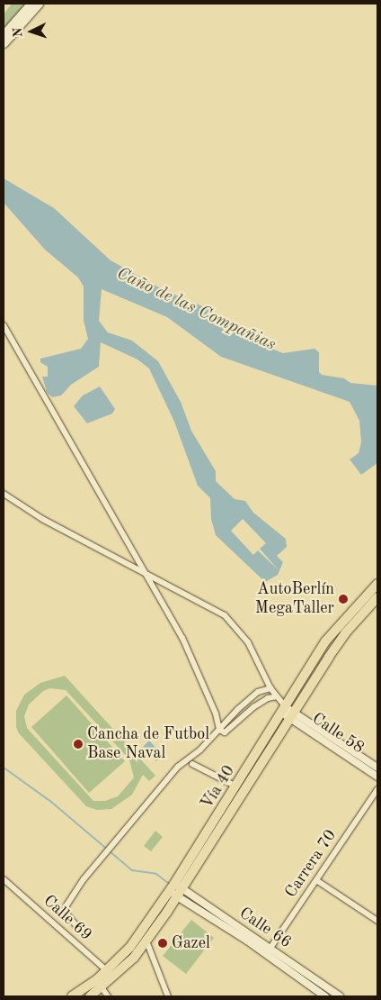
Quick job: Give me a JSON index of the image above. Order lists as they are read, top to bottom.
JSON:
{
  "streets": {
    "highway": ["Vía 40"],
    "street": [
      "Calle 58",
      "Carrera 70",
      "Calle 69",
      "Calle 66"
    ]
  },
  "crossings": [
    ["Calle 58", "Vía 40"],
    ["Vía 40", "Calle 69"],
    ["Vía 40", "Calle 66"],
    ["Carrera 70", "Calle 66"]
  ],
  "water": ["Caño de las Compañias"],
  "places": ["AutoBerlín MegaTaller", "Cancha de Futbol Base Naval", "Gazel"],
  "north": "left"
}
